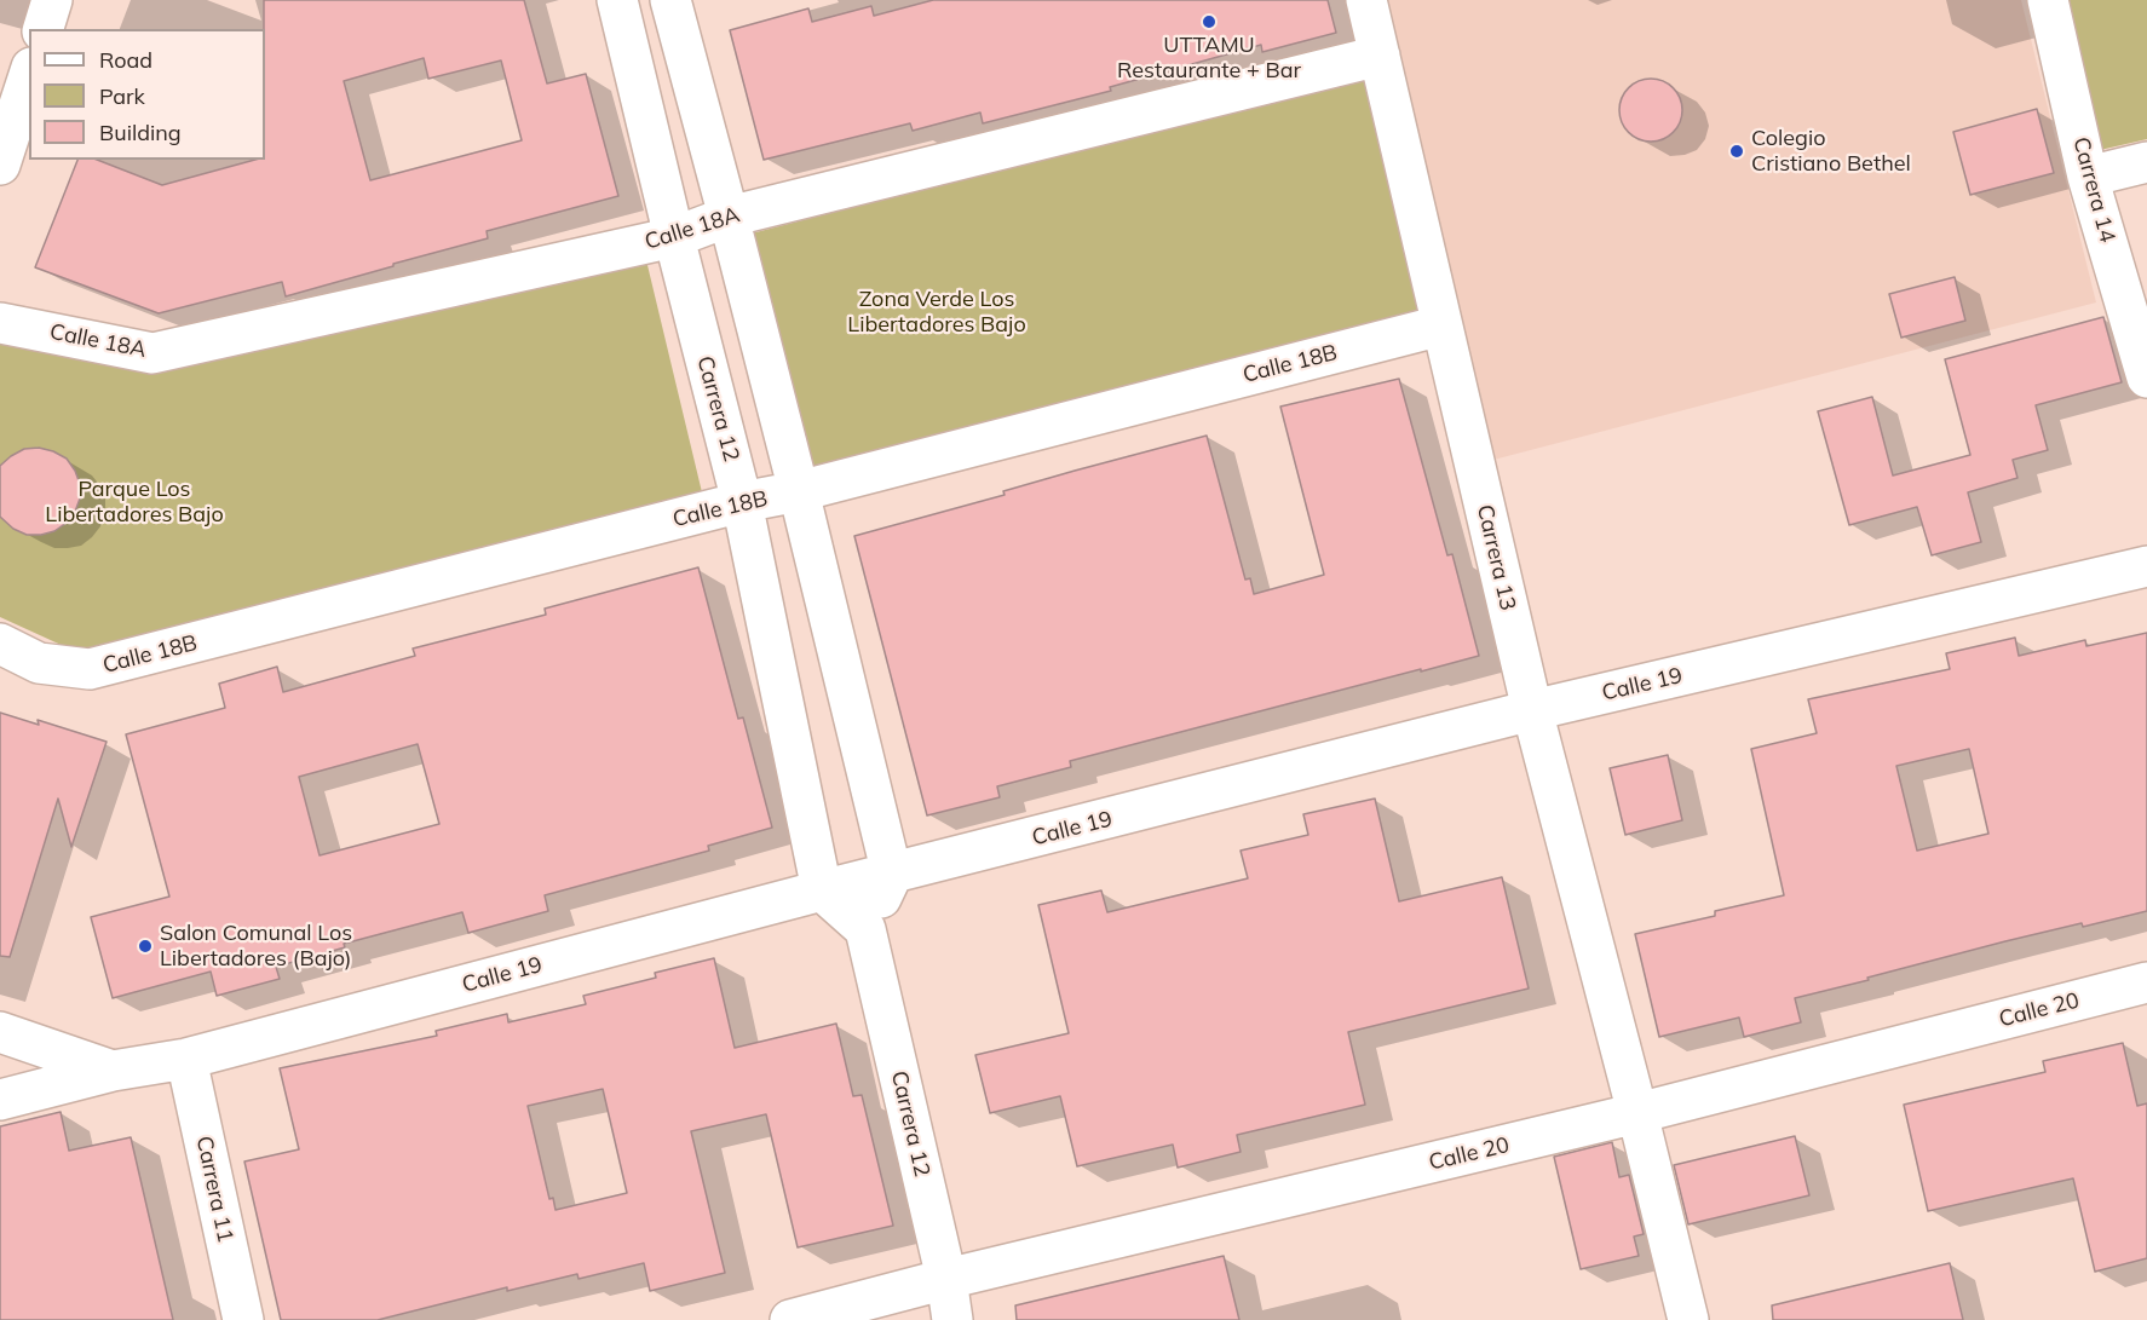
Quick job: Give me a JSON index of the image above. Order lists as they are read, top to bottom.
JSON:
{
  "streets": {
    "street": [
      "Carrera 14",
      "Calle 18A",
      "Calle 18B",
      "Carrera 12",
      "Carrera 13",
      "Calle 19",
      "Calle 20",
      "Carrera 11"
    ]
  },
  "crossings": [
    ["Calle 18A", "Carrera 12"],
    ["Calle 18A", "Carrera 13"],
    ["Calle 18B", "Carrera 12"],
    ["Calle 18B", "Carrera 13"],
    ["Carrera 12", "Calle 19"],
    ["Carrera 12", "Calle 20"],
    ["Carrera 13", "Calle 19"],
    ["Carrera 13", "Calle 20"],
    ["Calle 19", "Carrera 11"]
  ],
  "parks": ["Zona Verde Los Libertadores Bajo", "Parque Los Libertadores Bajo"],
  "places": ["UTTAMU Restaurante + Bar", "Colegio Cristiano Bethel", "Salon Comunal Los Libertadores (Bajo)"],
  "legend": ["Road", "Park", "Building"]
}
